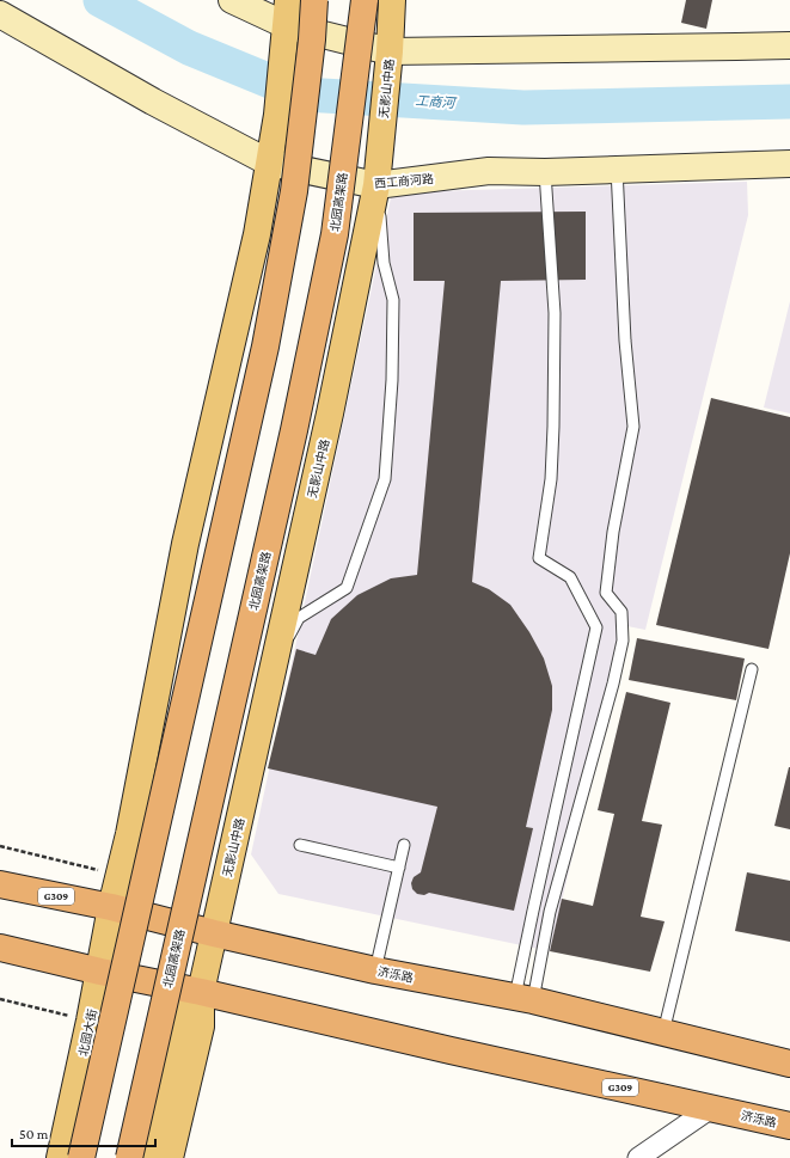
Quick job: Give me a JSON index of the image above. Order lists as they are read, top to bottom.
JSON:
{
  "streets": {
    "highway": ["北园高架路", "G309", "济泺路"],
    "main road": ["无影山中路", "西工商河路", "北园大街"]
  },
  "crossings": [
    ["无影山中路", "西工商河路"],
    ["无影山中路", "济泺路"],
    ["济泺路", "北园大街"]
  ],
  "water": ["工商河"],
  "scale_bar": "50 m"
}
